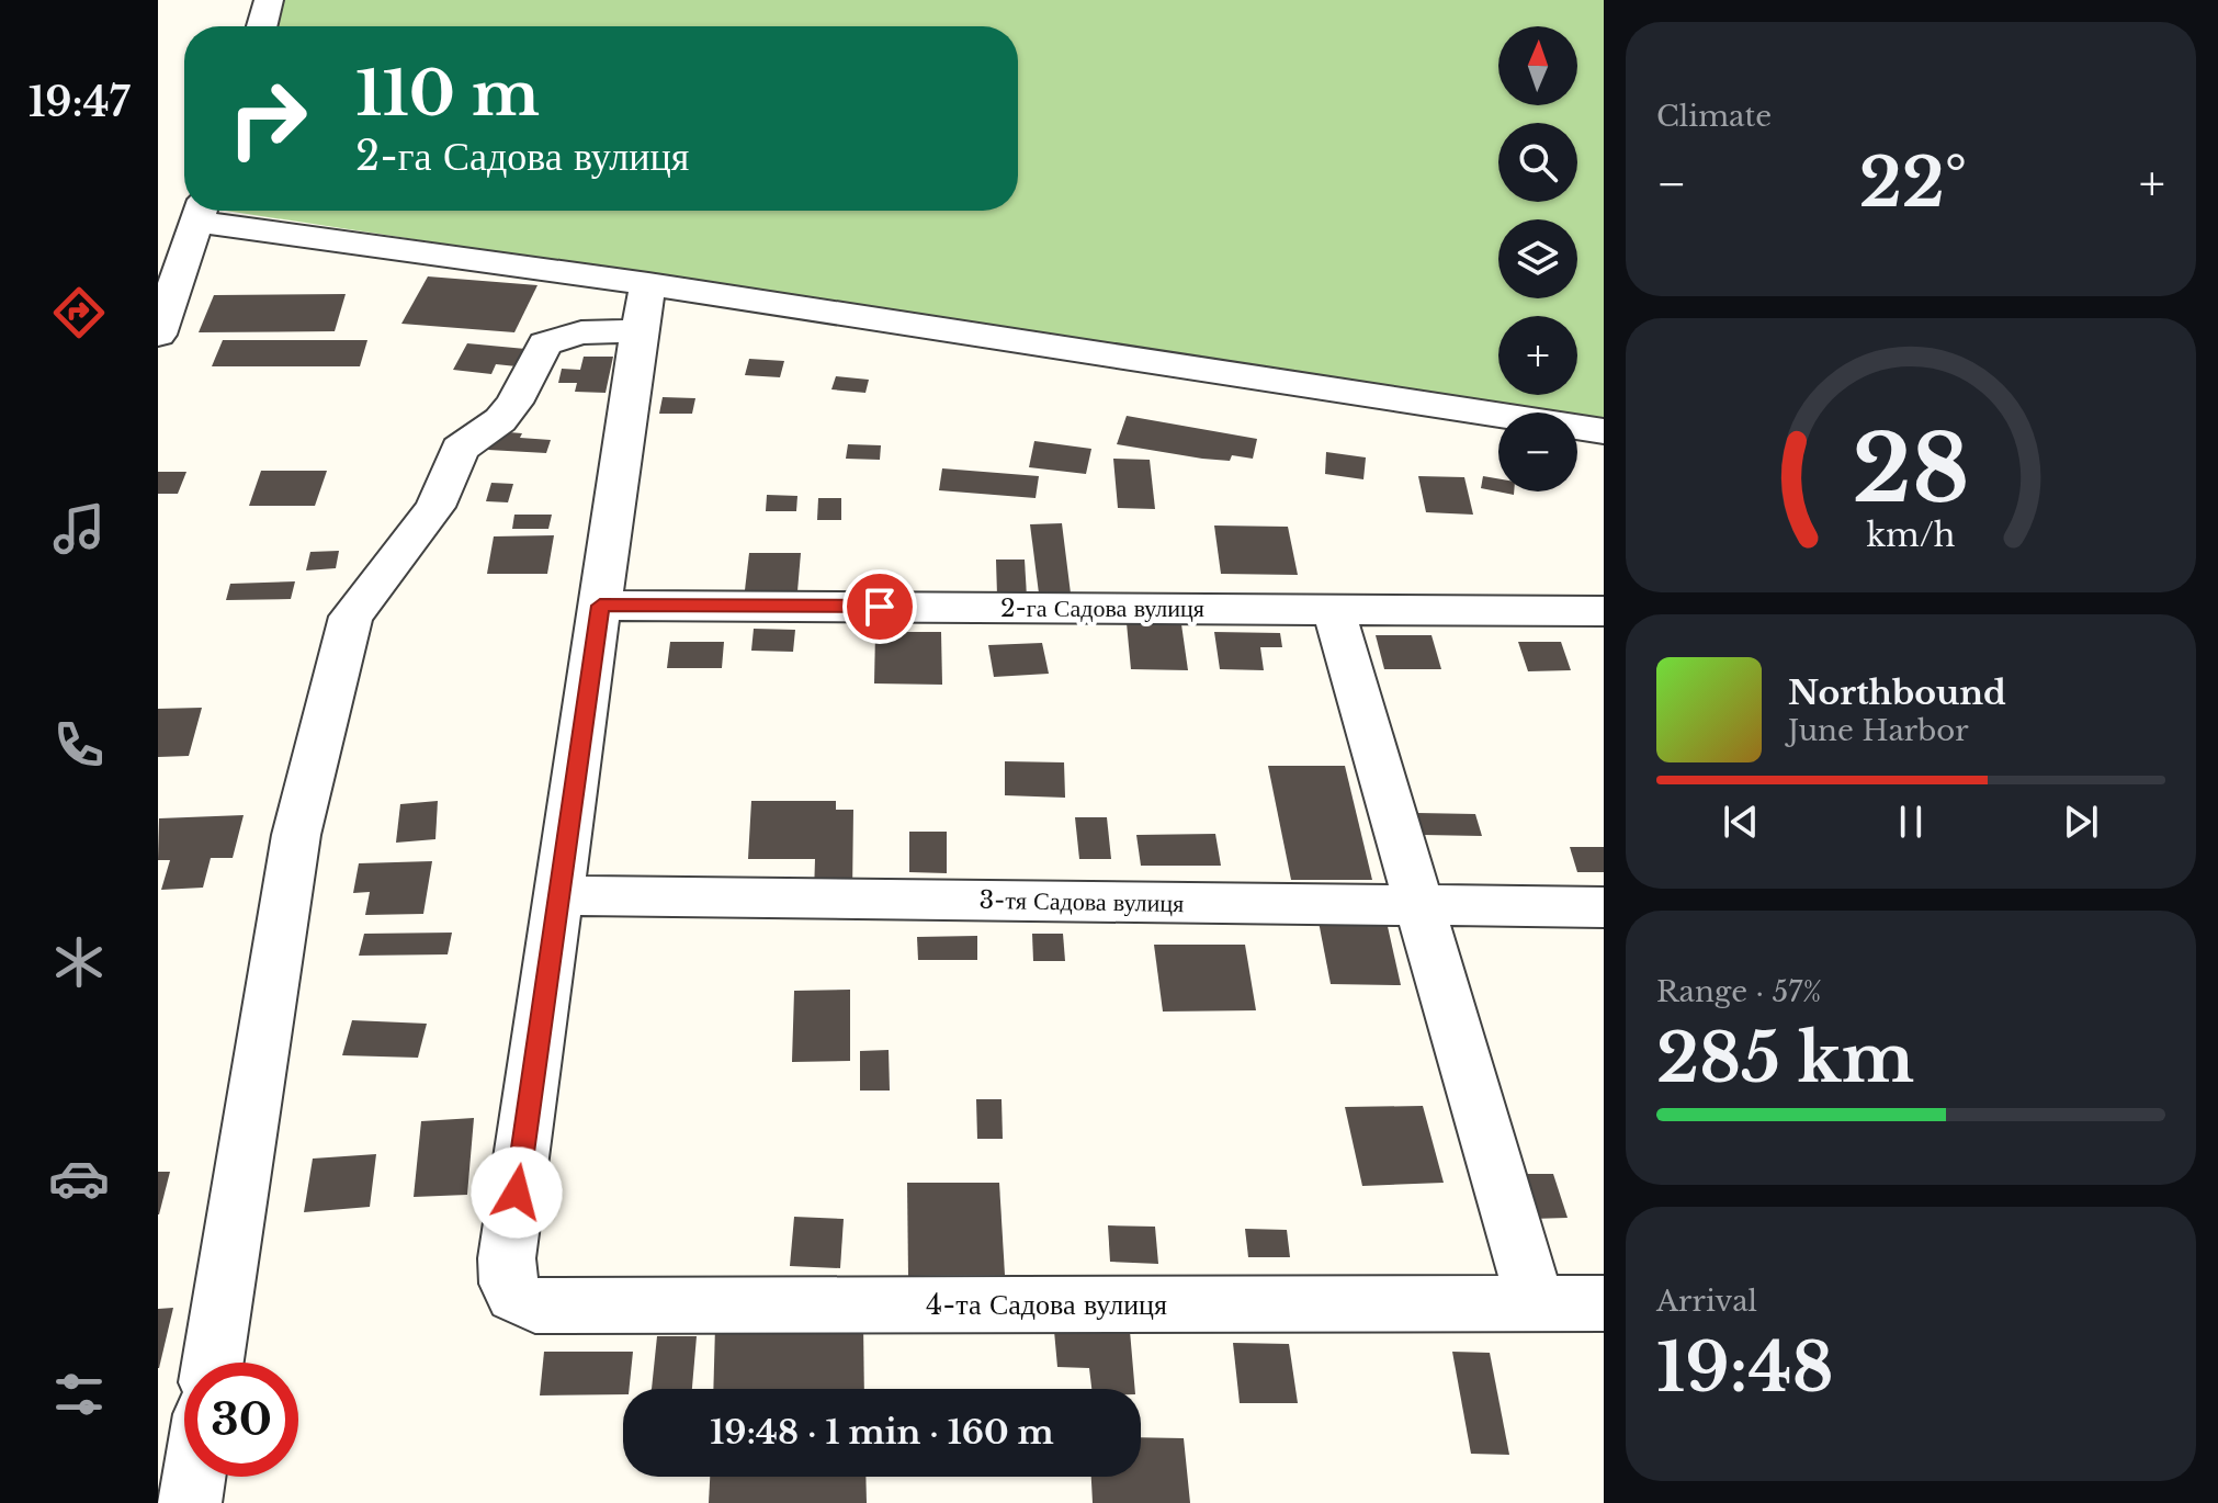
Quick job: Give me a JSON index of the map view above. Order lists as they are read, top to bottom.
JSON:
{
  "streets": {
    "street": ["2-га Садова вулиця", "3-тя Садова вулиця", "4-та Садова вулиця"]
  },
  "crossings": [
    ["3-тя Садова вулиця", "4-та Садова вулиця"]
  ],
  "north": "top",
  "page": {
    "tabs": "19:47",
    "tile": [
      "Climate",
      ["Range · 57%", "285 km"],
      ["Arrival", "19:48"]
    ],
    "map_buttons": ["+", "−"],
    "turn": ["110 m", "2-га Садова вулиця"],
    "heat": ["−", "22°", "+"],
    "song": ["Northbound", "June Harbor"],
    "limit": "30",
    "trip": "19:48 · 1 min · 160 m",
    "gauge": ["28", "km/h"]
  }
}
